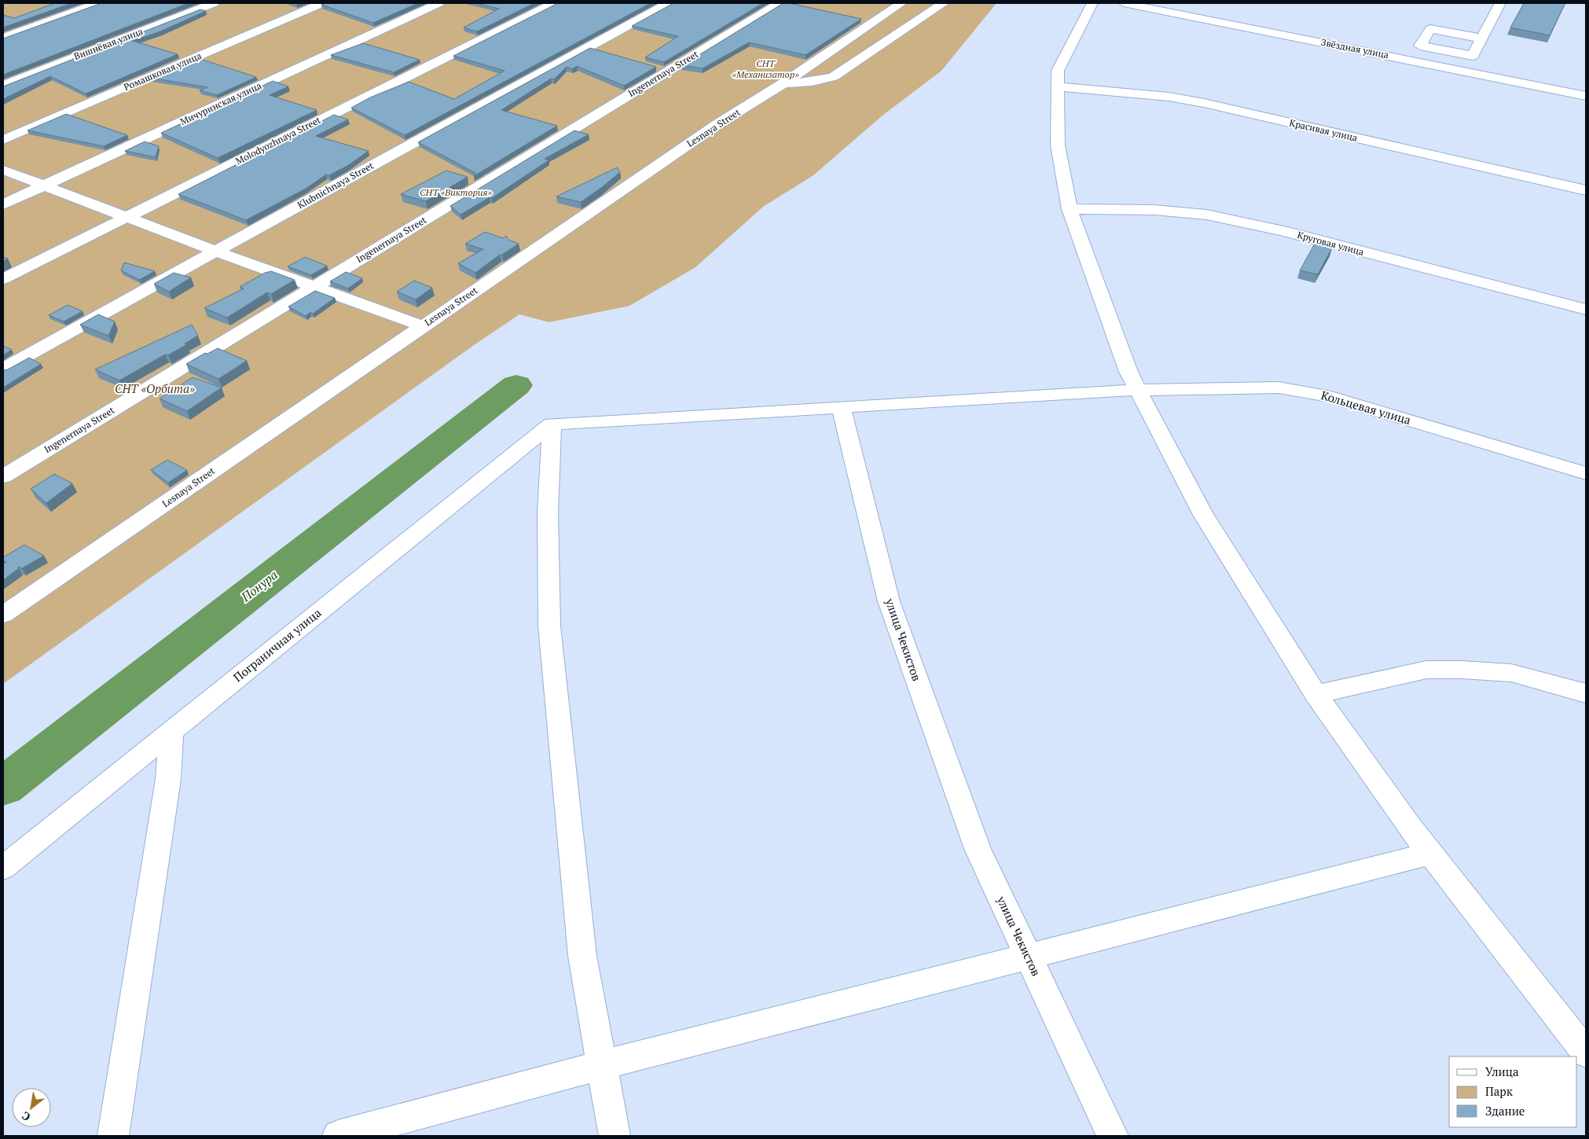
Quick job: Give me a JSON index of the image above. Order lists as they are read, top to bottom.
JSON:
{
  "streets": {
    "street": [
      "Вишнёвая улица",
      "Звёздная улица",
      "Ромашковая улица",
      "Ingenernaya Street",
      "Мичуринская улица",
      "Lesnaya Street",
      "Красивая улица",
      "Molodyozhnaya Street",
      "Klubnichnaya Street",
      "Круговая улица",
      "Кольцевая улица",
      "улица Чекистов",
      "Пограничная улица"
    ]
  },
  "water": ["Понура"],
  "parks": ["СНТ «Механизатор»", "СНТ «Виктория»", "СНТ «Орбита»"],
  "legend": ["Улица", "Парк", "Здание"],
  "north": "bottom left"
}
